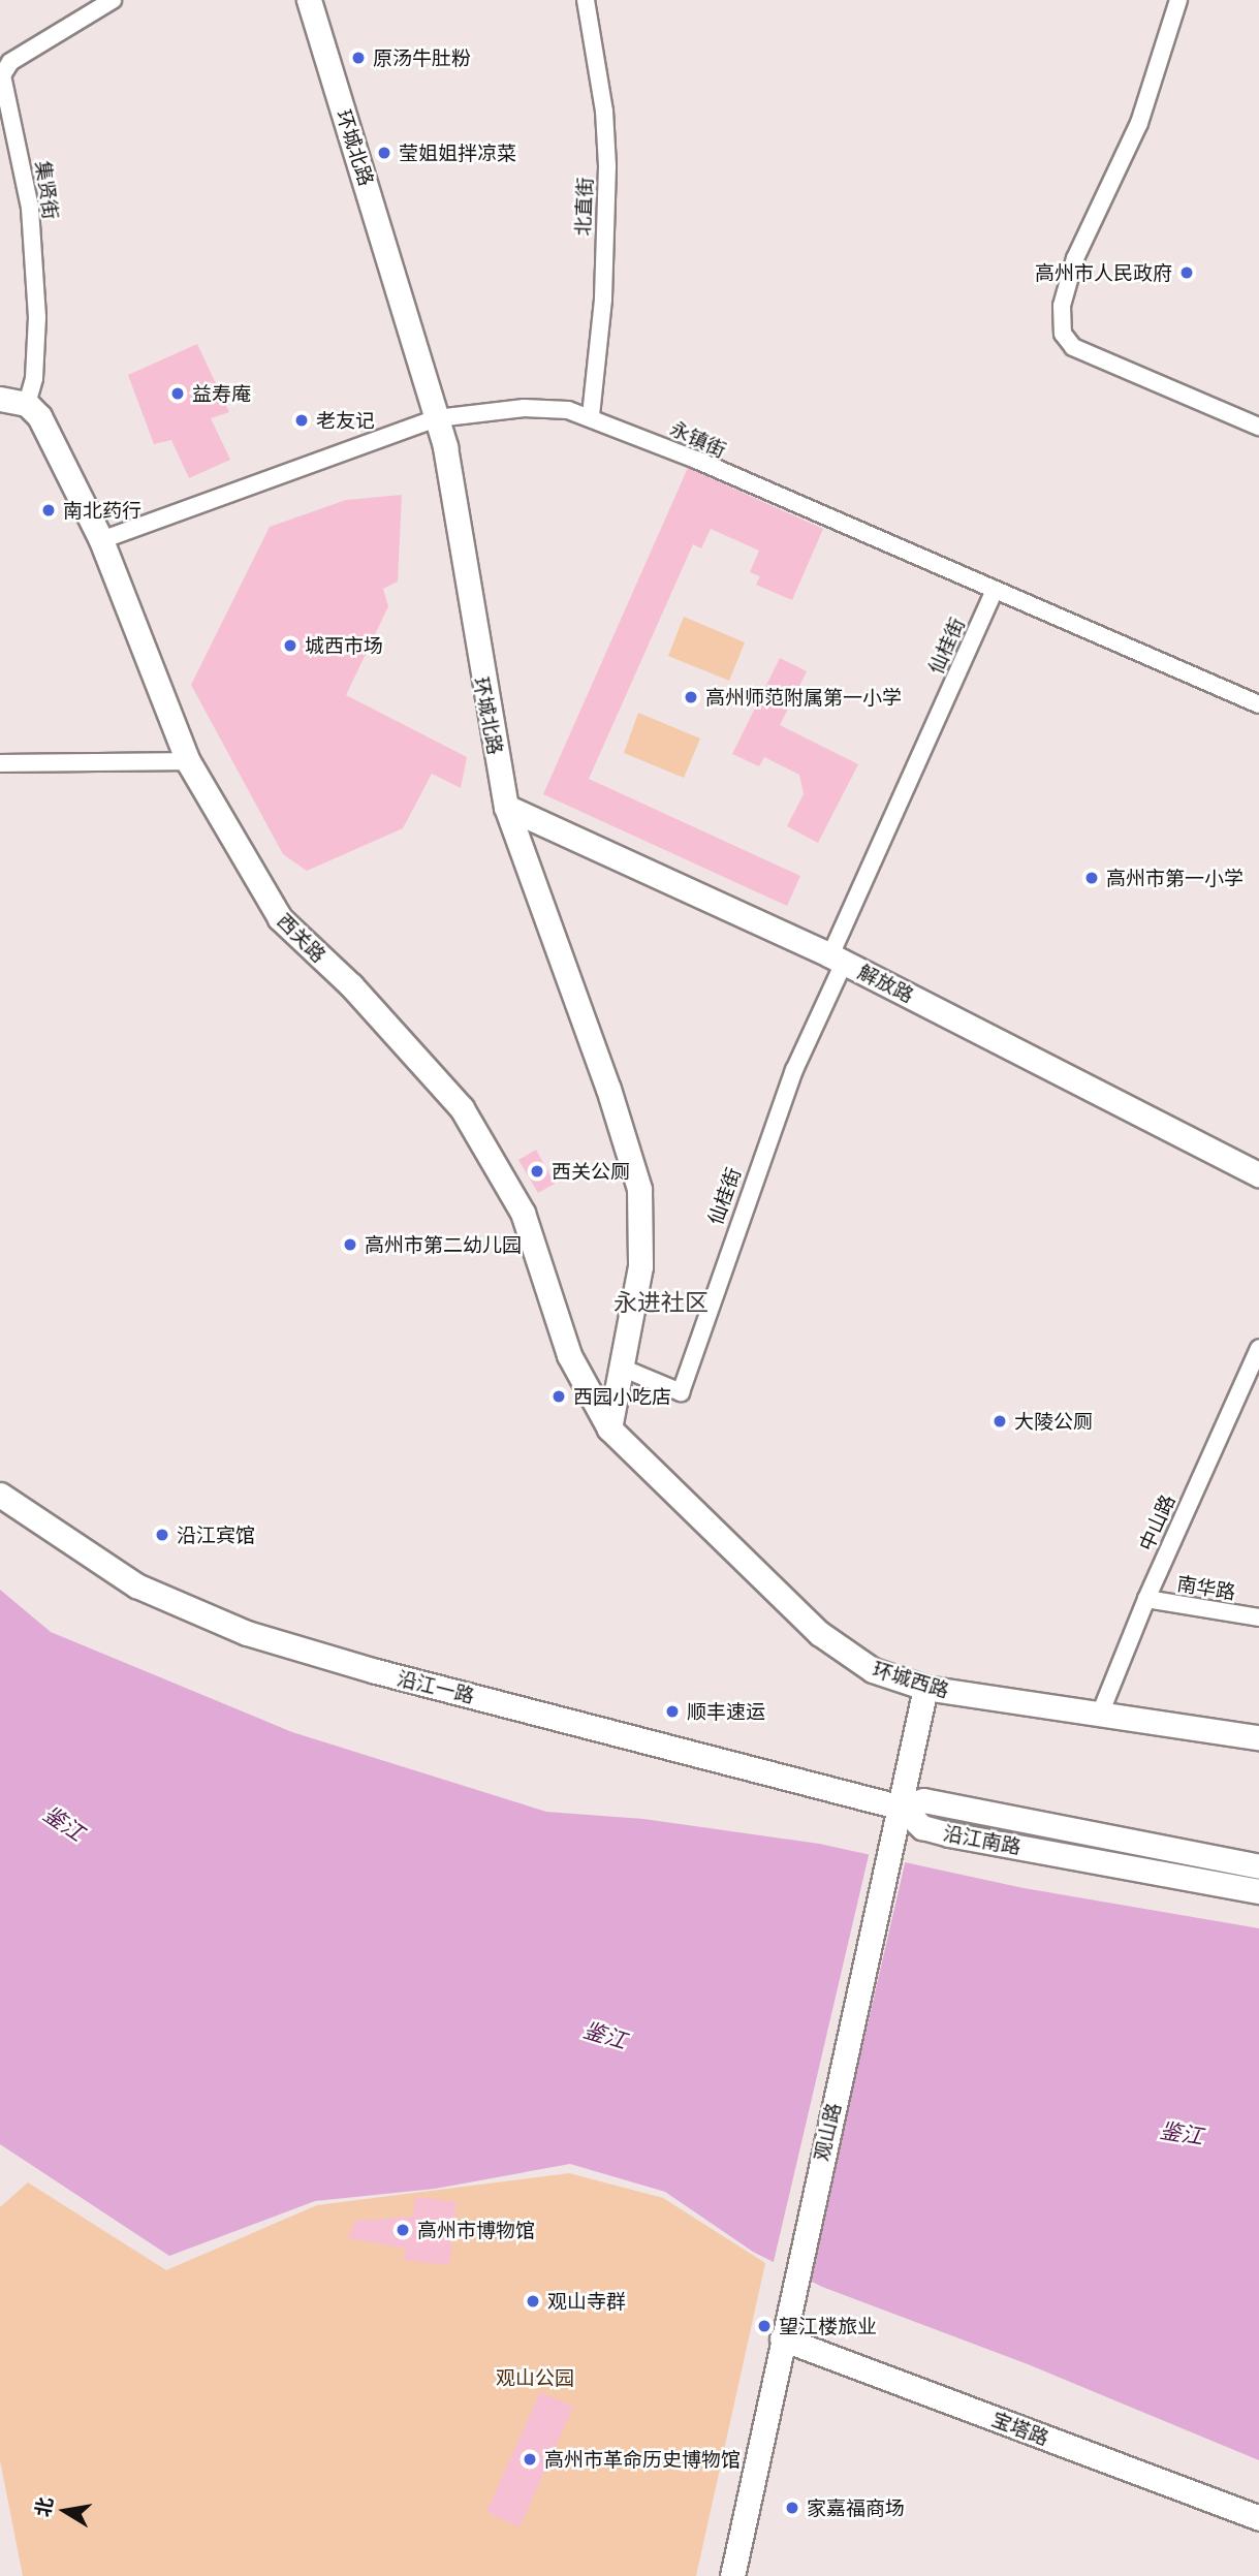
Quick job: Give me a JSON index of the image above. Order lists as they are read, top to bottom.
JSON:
{
  "streets": {
    "street": [
      "环城北路",
      "集贤街",
      "北直街",
      "永镇街",
      "仙桂街",
      "西关路",
      "解放路",
      "中山路",
      "南华路",
      "环城西路",
      "沿江一路",
      "沿江南路",
      "观山路",
      "宝塔路"
    ]
  },
  "crossings": [
    ["环城北路", "永镇街"],
    ["环城北路", "仙桂街"],
    ["环城北路", "西关路"],
    ["环城北路", "解放路"],
    ["环城北路", "环城西路"],
    ["集贤街", "西关路"],
    ["北直街", "永镇街"],
    ["永镇街", "仙桂街"],
    ["永镇街", "西关路"],
    ["仙桂街", "解放路"],
    ["西关路", "环城西路"],
    ["中山路", "南华路"],
    ["中山路", "环城西路"],
    ["环城西路", "观山路"],
    ["沿江一路", "沿江南路"],
    ["沿江一路", "观山路"],
    ["沿江南路", "观山路"],
    ["观山路", "宝塔路"]
  ],
  "districts": ["永进社区"],
  "water": ["鉴江"],
  "parks": ["观山公园"],
  "places": [
    "原汤牛肚粉",
    "莹姐姐拌凉菜",
    "高州市人民政府",
    "益寿庵",
    "老友记",
    "南北药行",
    "城西市场",
    "高州师范附属第一小学",
    "高州市第一小学",
    "西关公厕",
    "高州市第二幼儿园",
    "西园小吃店",
    "大陵公厕",
    "沿江宾馆",
    "顺丰速运",
    "高州市博物馆",
    "观山寺群",
    "望江楼旅业",
    "高州市革命历史博物馆",
    "家嘉福商场"
  ],
  "north": "left"
}
